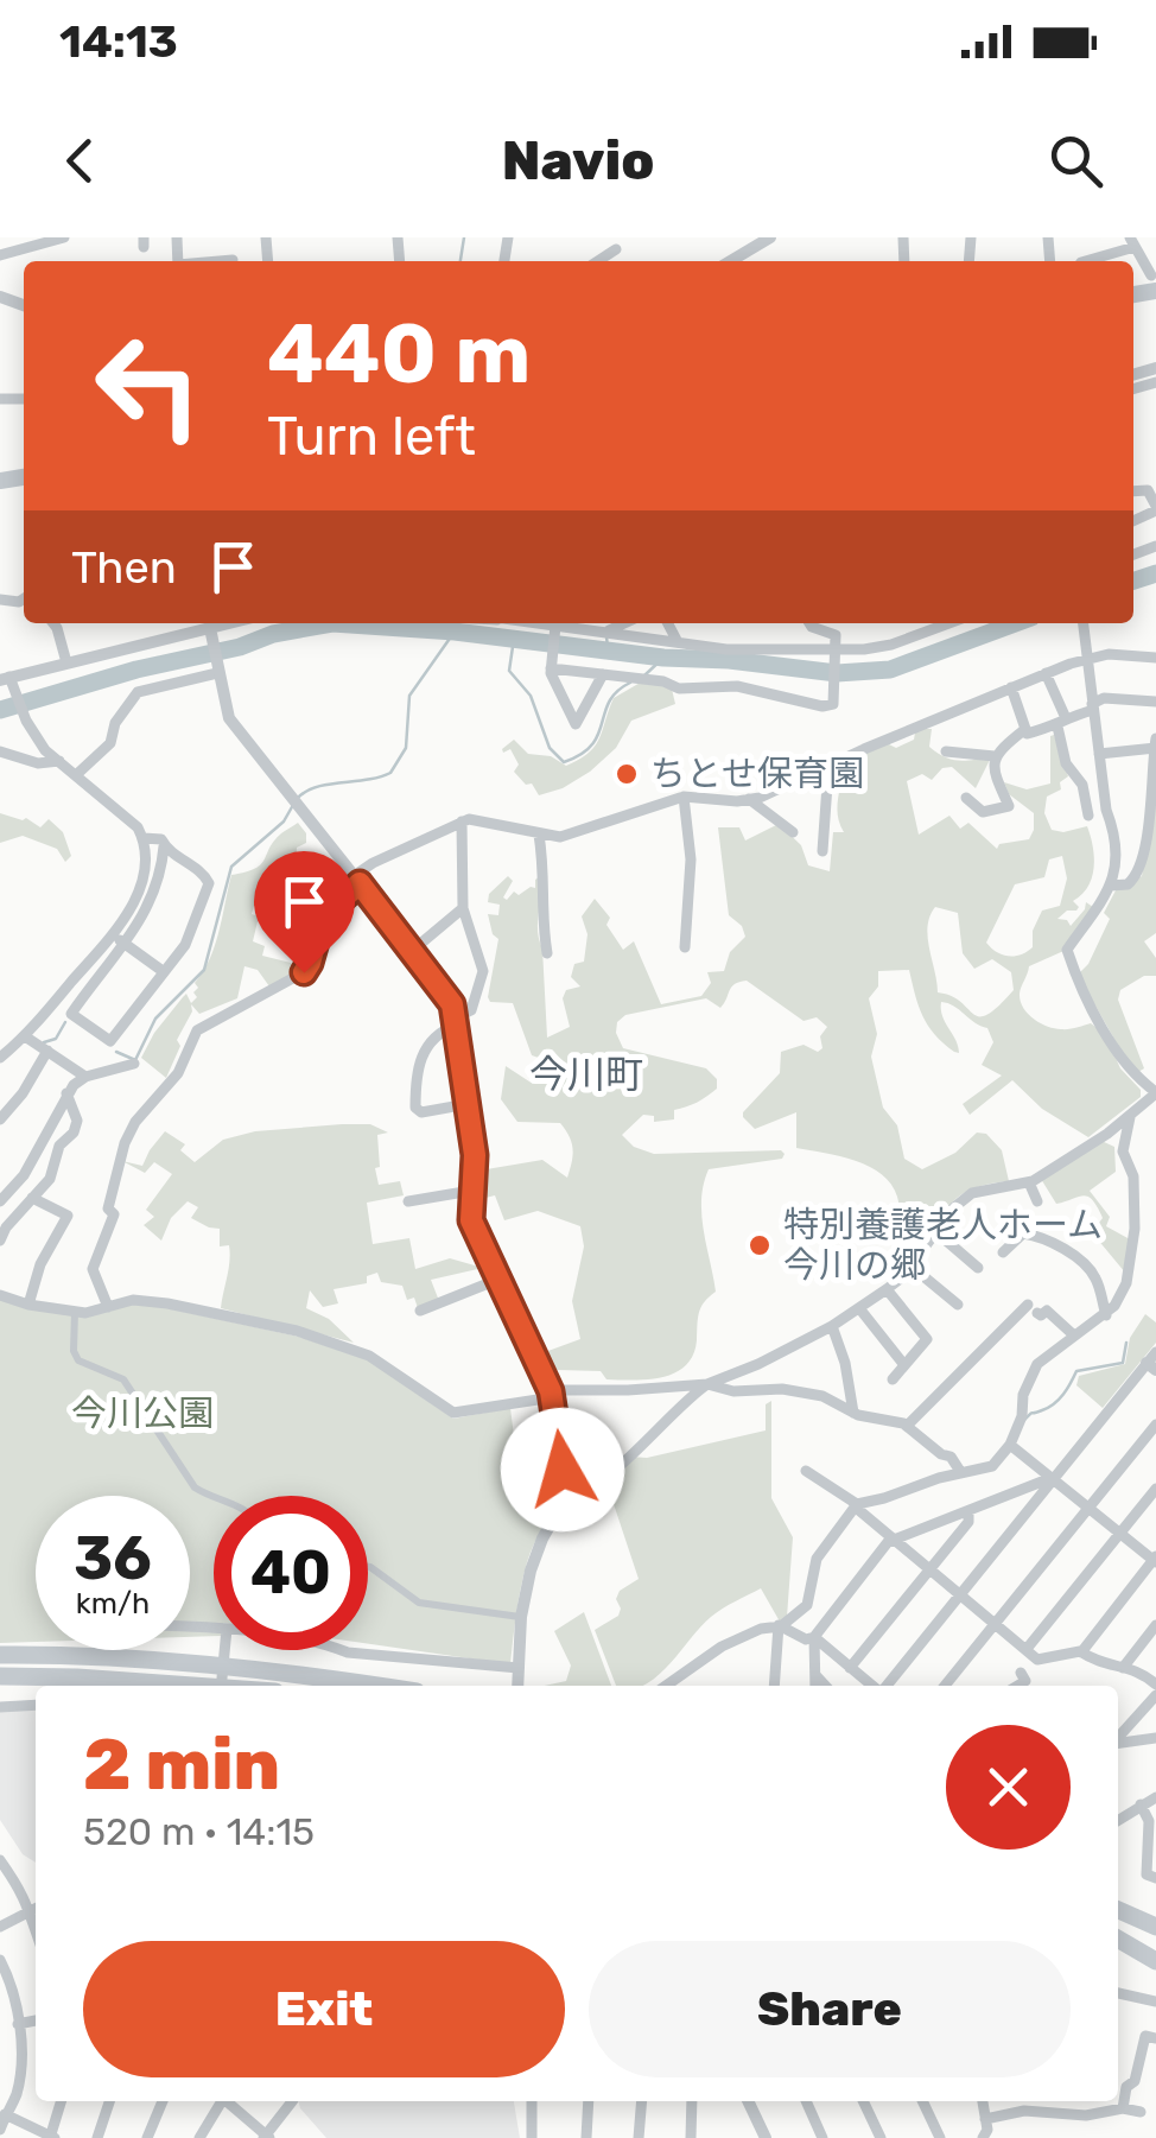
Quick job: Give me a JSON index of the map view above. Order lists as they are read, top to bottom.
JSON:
{
  "districts": ["今川町"],
  "parks": ["今川公園"],
  "places": ["ちとせ保育園", "特別養護老人ホーム 今川の郷"],
  "page": {
    "status": "14:13",
    "header": "Navio",
    "turn": ["440 m", "Turn left"],
    "then": "Then",
    "speed": "36 km/h",
    "limit": "40",
    "heading": ["2 min", "520 m · 14:15"],
    "buttons": ["Exit", "Share"]
  }
}
